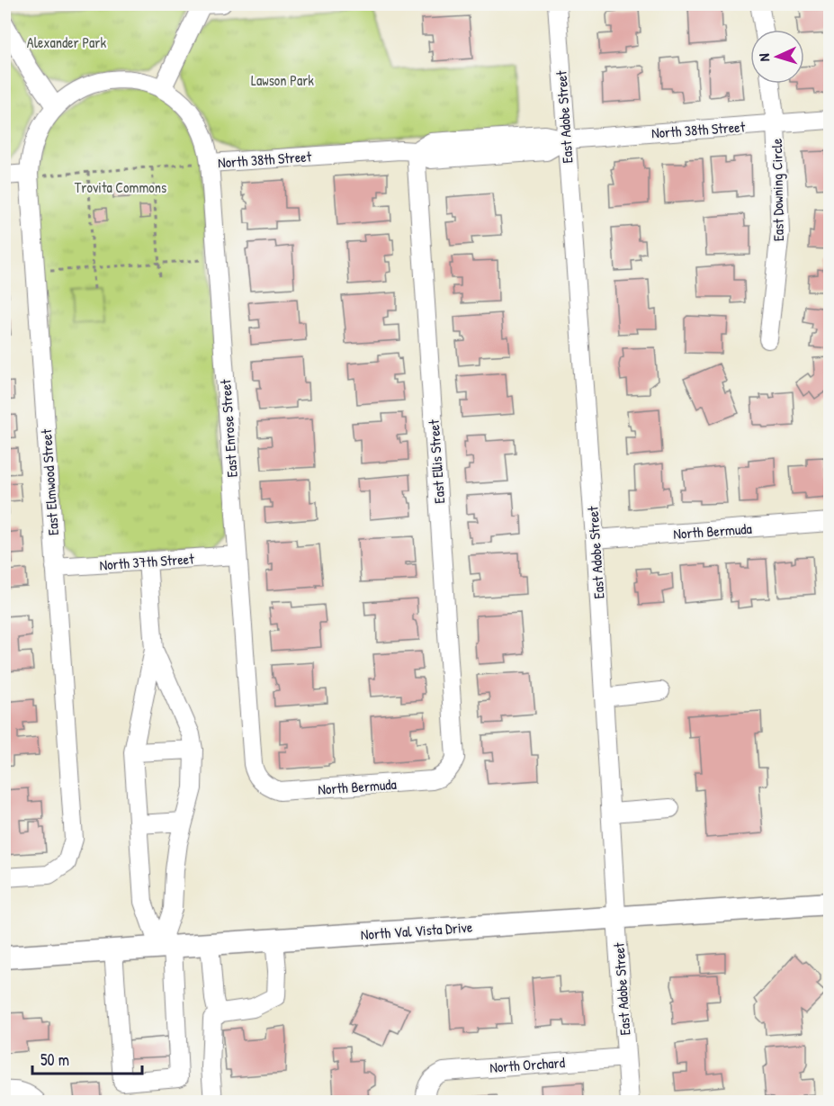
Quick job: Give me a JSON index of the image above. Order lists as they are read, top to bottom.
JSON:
{
  "streets": {
    "main road": ["North Val Vista Drive"],
    "street": [
      "East Adobe Street",
      "North 38th Street",
      "East Downing Circle",
      "East Enrose Street",
      "East Ellis Street",
      "East Elmwood Street",
      "North Bermuda",
      "North 37th Street",
      "North Orchard"
    ]
  },
  "crossings": [
    ["East Adobe Street", "North 38th Street"],
    ["East Adobe Street", "North Bermuda"],
    ["East Adobe Street", "North Val Vista Drive"],
    ["East Adobe Street", "North Orchard"],
    ["North 38th Street", "East Downing Circle"],
    ["North 38th Street", "East Enrose Street"],
    ["North 38th Street", "East Ellis Street"],
    ["East Enrose Street", "East Elmwood Street"],
    ["East Enrose Street", "North Bermuda"],
    ["East Enrose Street", "North 37th Street"],
    ["East Ellis Street", "North Bermuda"],
    ["East Elmwood Street", "North 37th Street"]
  ],
  "parks": ["Alexander Park", "Lawson Park", "Trovita Commons"],
  "scale_bar": "50 m",
  "north": "left"
}
